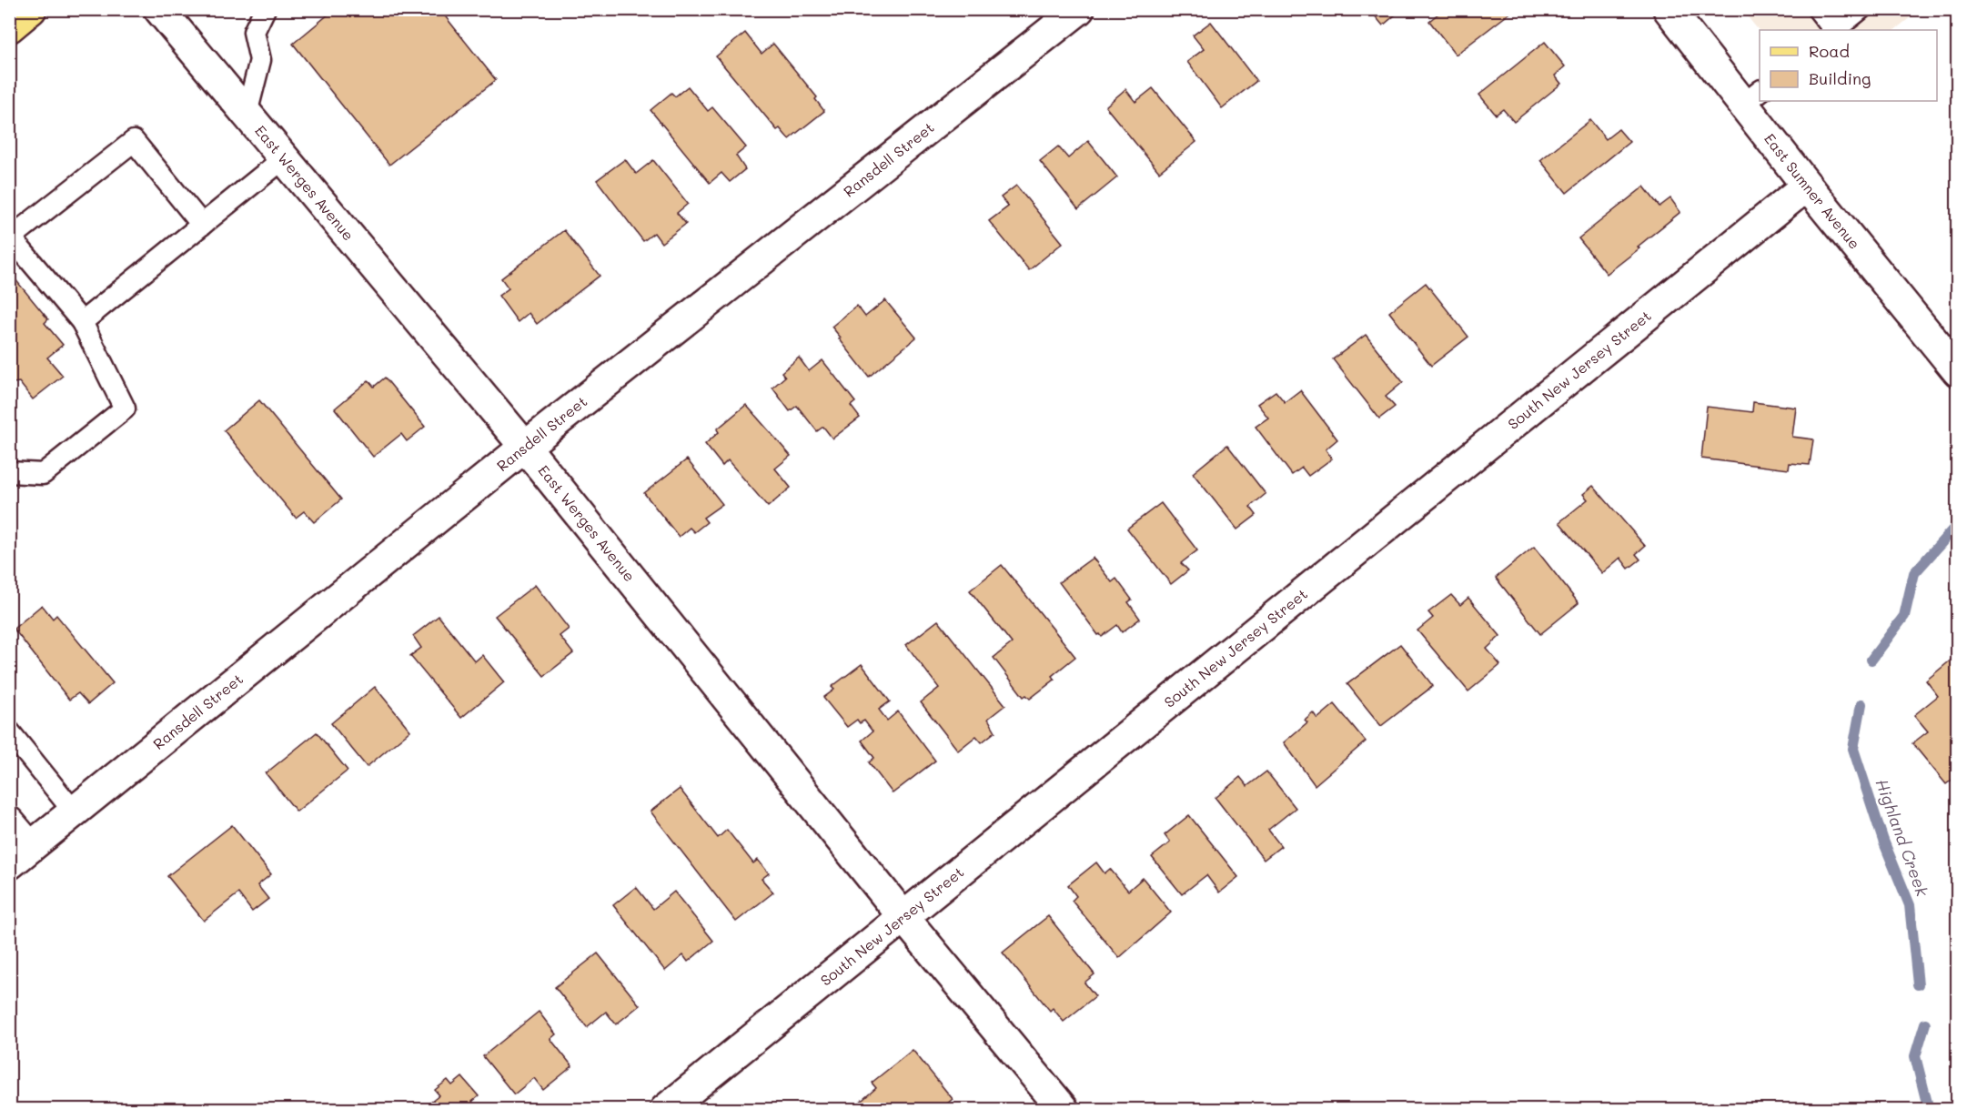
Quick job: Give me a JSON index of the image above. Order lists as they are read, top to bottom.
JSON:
{
  "streets": {
    "street": [
      "Ransdell Street",
      "East Werges Avenue",
      "East Sumner Avenue",
      "South New Jersey Street"
    ]
  },
  "crossings": [
    ["Ransdell Street", "East Werges Avenue"],
    ["East Werges Avenue", "South New Jersey Street"],
    ["East Sumner Avenue", "South New Jersey Street"]
  ],
  "water": ["Highland Creek"],
  "legend": ["Road", "Building"]
}
